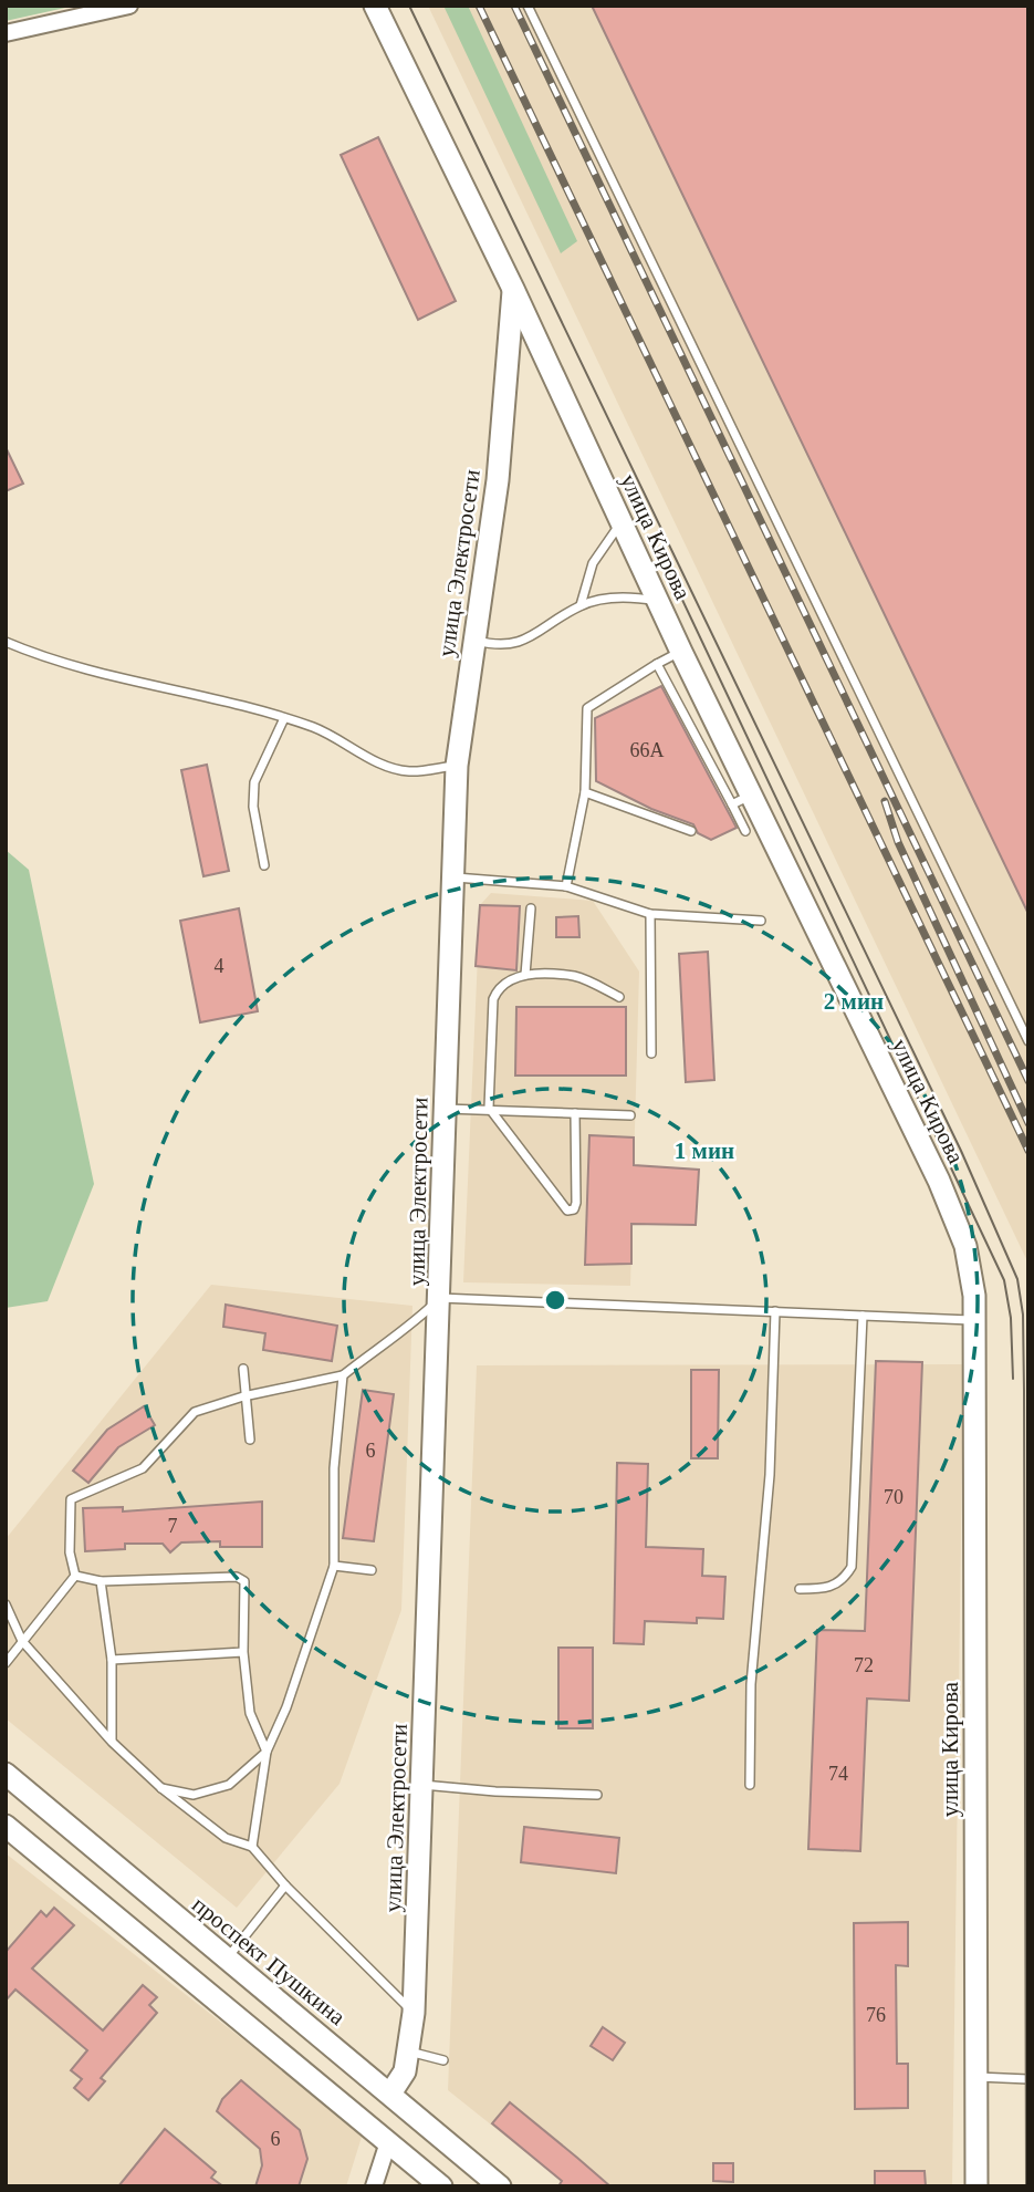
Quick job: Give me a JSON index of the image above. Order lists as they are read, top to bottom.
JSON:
{
  "streets": {
    "main road": ["улица Кирова", "улица Электросети", "проспект Пушкина"]
  },
  "crossings": [
    ["улица Кирова", "улица Электросети"],
    ["улица Электросети", "проспект Пушкина"]
  ],
  "house_numbers": [
    "66А",
    "4",
    "6",
    "70",
    "7",
    "72",
    "74",
    "76",
    "6"
  ],
  "rings": ["2 мин", "1 мин"]
}
